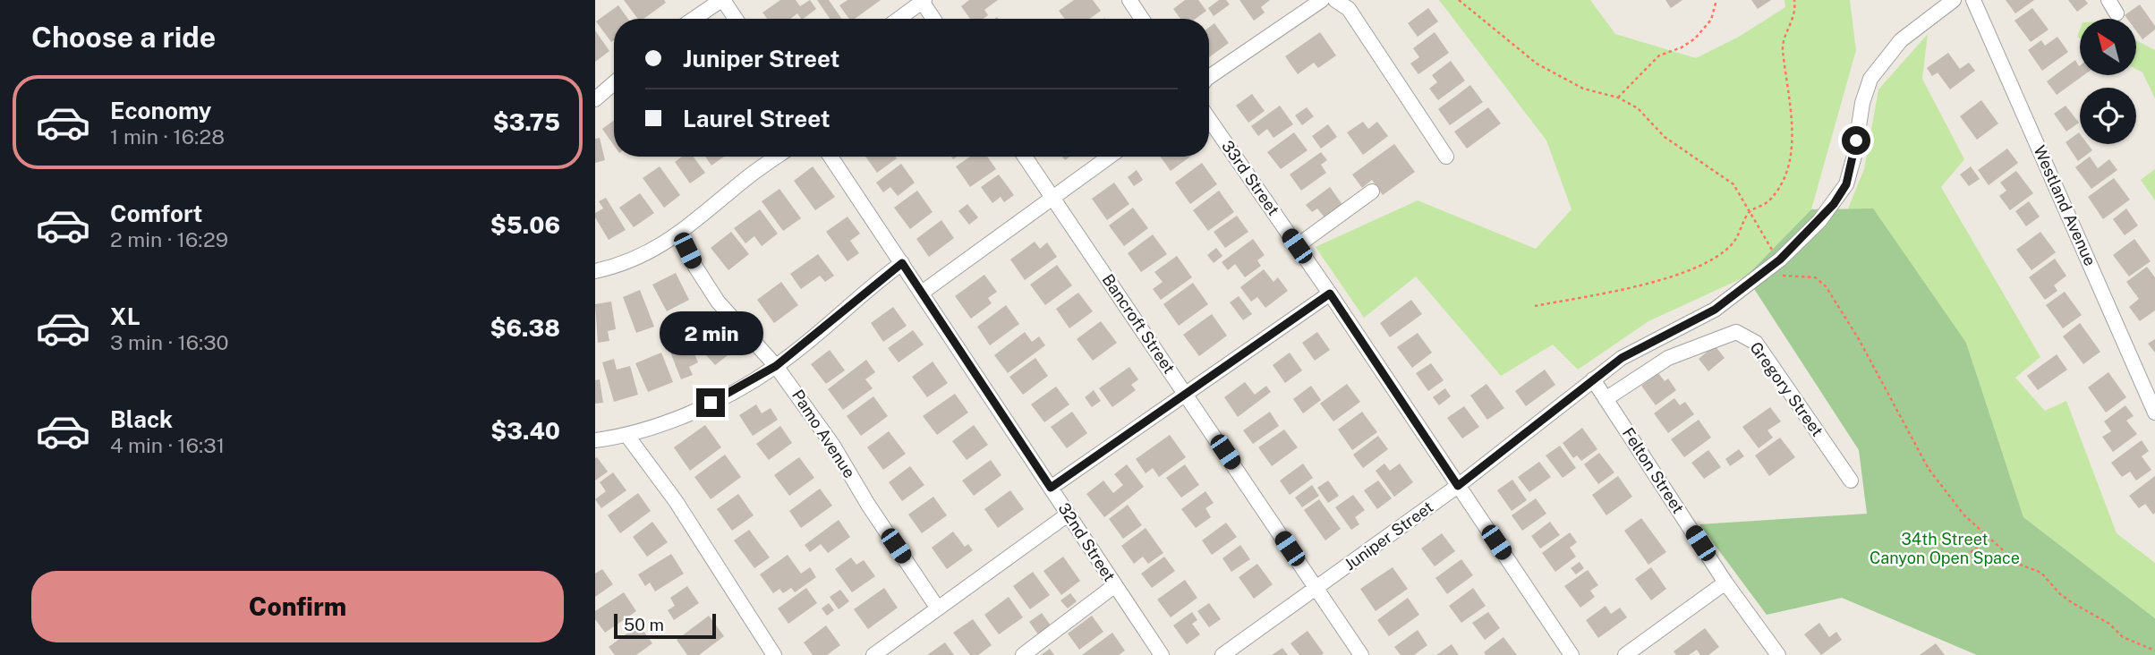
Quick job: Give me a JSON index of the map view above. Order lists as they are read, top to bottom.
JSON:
{
  "streets": {
    "street": [
      "33rd Street",
      "Westland Avenue",
      "Bancroft Street",
      "Gregory Street",
      "Pamo Avenue",
      "Felton Street",
      "Juniper Street",
      "32nd Street"
    ]
  },
  "crossings": [
    ["33rd Street", "Juniper Street"],
    ["Bancroft Street", "Juniper Street"],
    ["Gregory Street", "Felton Street"],
    ["Felton Street", "Juniper Street"]
  ],
  "parks": ["34th Street Canyon Open Space"],
  "scale_bar": "50 m",
  "north": "top left",
  "page": {
    "heading": "Choose a ride",
    "banner": ["Juniper Street", "Laurel Street"],
    "list": [
      {
        "name": "Economy",
        "note": "1 min · 16:28",
        "value": "$3.75"
      },
      {
        "name": "Comfort",
        "note": "2 min · 16:29",
        "value": "$5.06"
      },
      {
        "name": "XL",
        "note": "3 min · 16:30",
        "value": "$6.38"
      },
      {
        "name": "Black",
        "note": "4 min · 16:31",
        "value": "$3.40"
      }
    ],
    "bubble": "2 min",
    "buttons": "Confirm",
    "scale": "50 m"
  }
}
